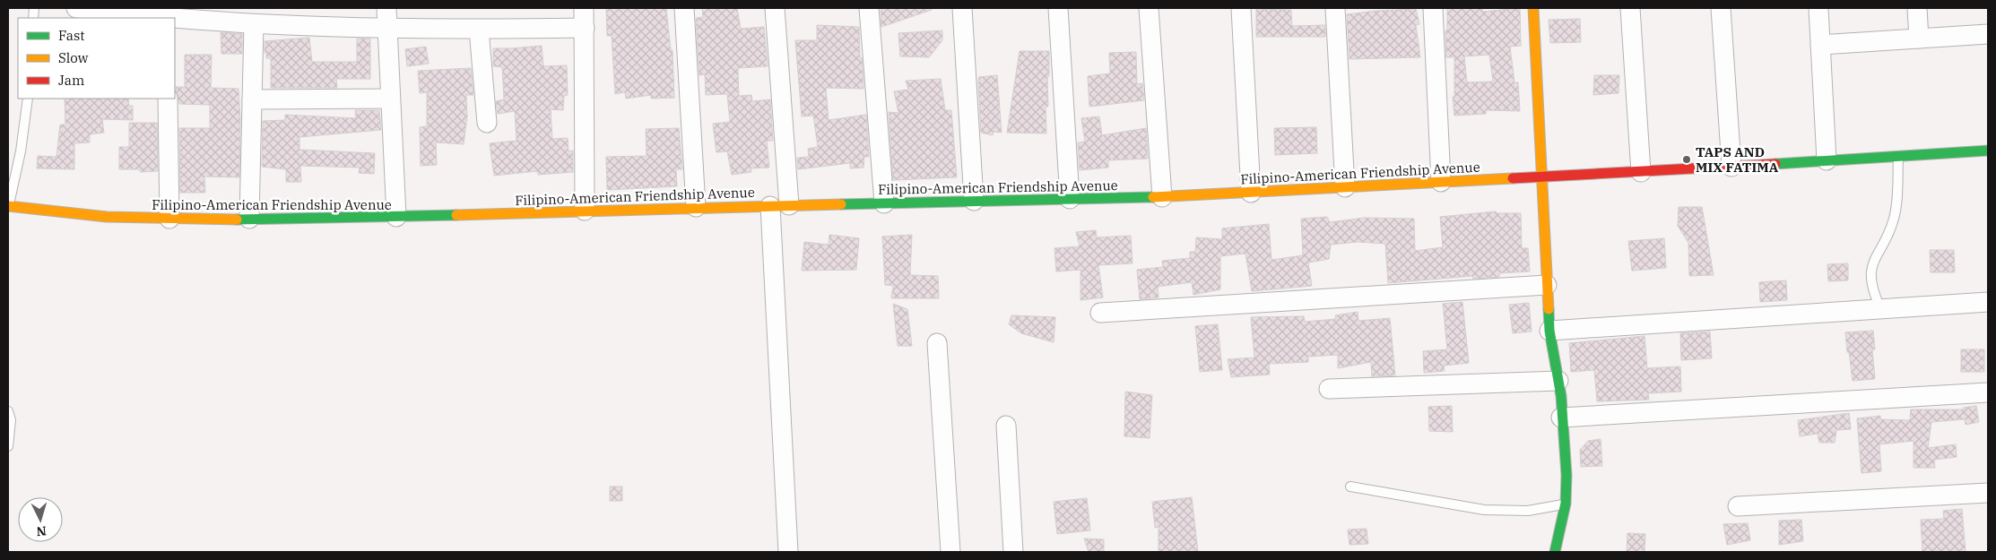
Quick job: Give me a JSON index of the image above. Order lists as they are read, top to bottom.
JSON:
{
  "streets": {
    "main road": ["Filipino-American Friendship Avenue"]
  },
  "places": ["TAPS AND MIX FATIMA"],
  "legend": ["Fast", "Slow", "Jam"],
  "north": "bottom"
}
